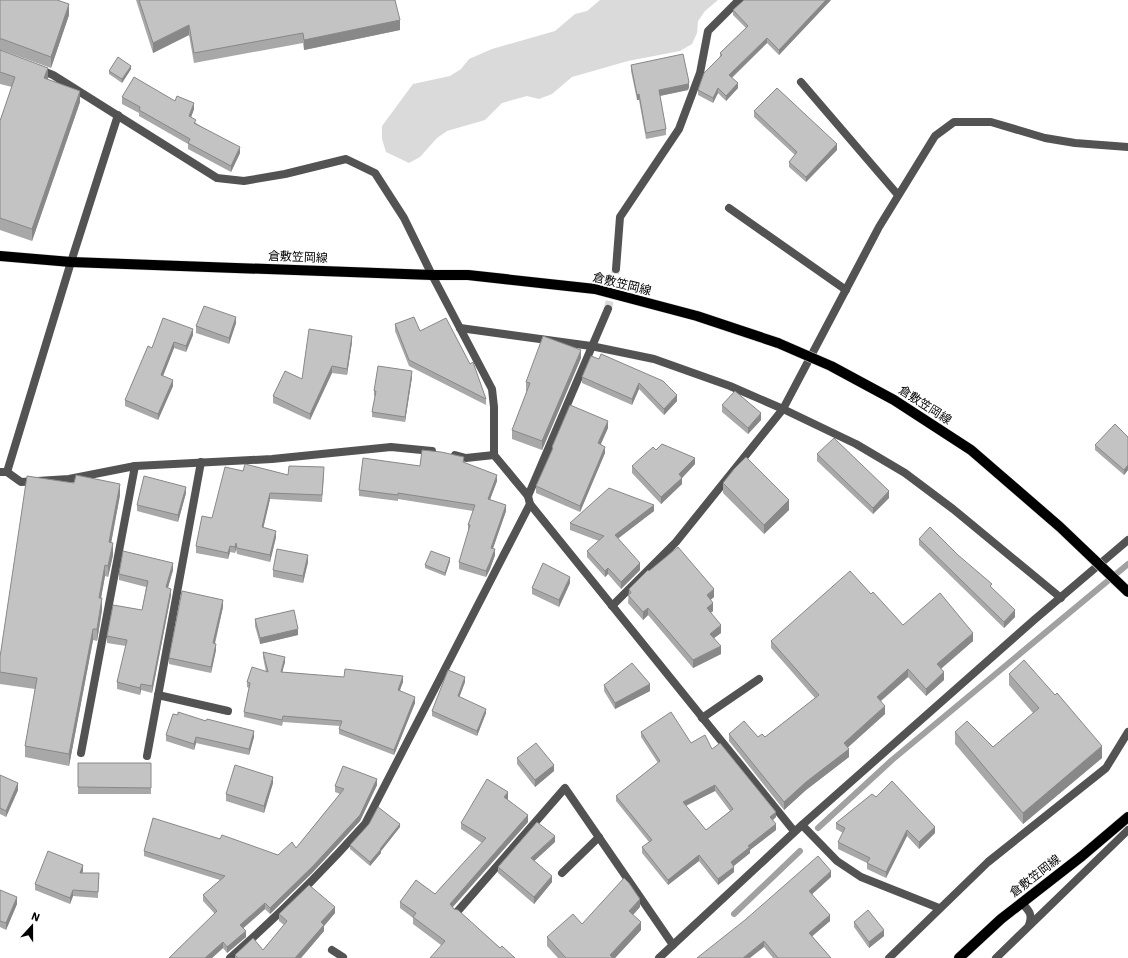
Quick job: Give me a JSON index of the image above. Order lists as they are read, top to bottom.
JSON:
{
  "streets": {
    "main road": ["倉敷笠岡線"]
  },
  "north": "top"
}
